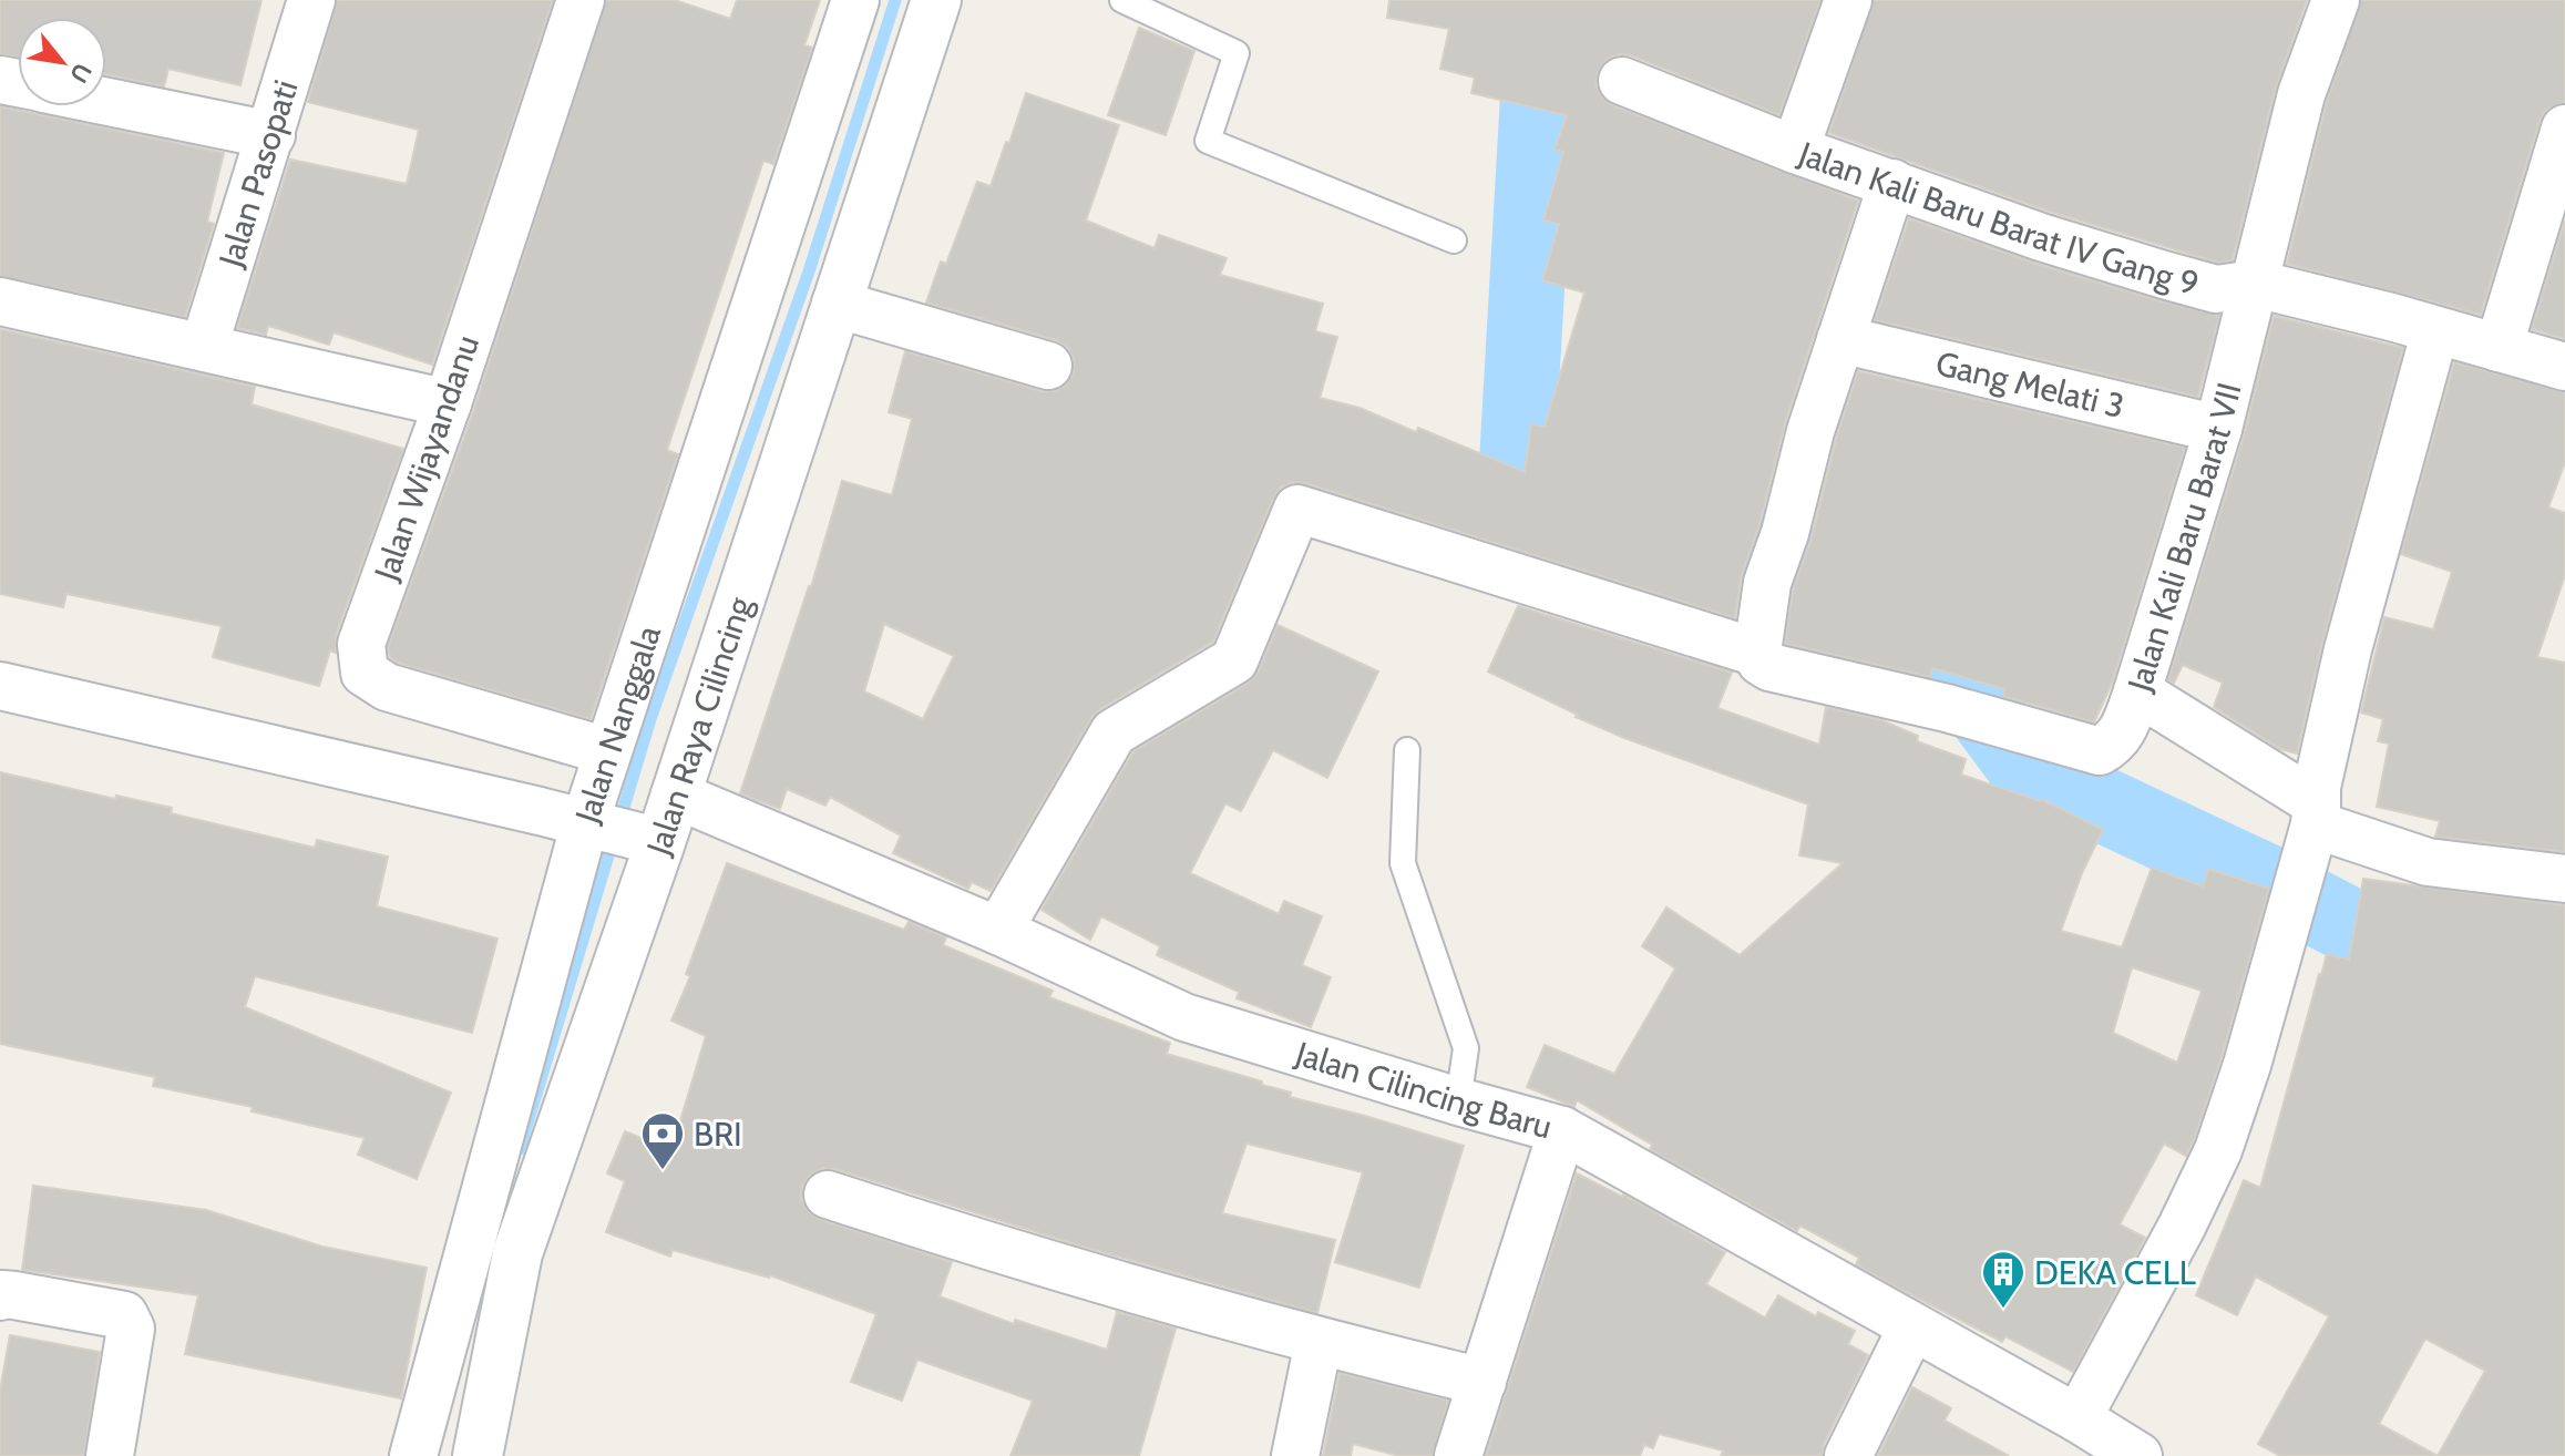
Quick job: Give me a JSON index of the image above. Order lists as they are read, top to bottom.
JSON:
{
  "streets": {
    "street": [
      "Jalan Pasopati",
      "Jalan Kali Baru Barat IV Gang 9",
      "Gang Melati 3",
      "Jalan Wijayandanu",
      "Jalan Kali Baru Barat VII",
      "Jalan Nanggala",
      "Jalan Raya Cilincing",
      "Jalan Cilincing Baru"
    ]
  },
  "crossings": [
    ["Jalan Kali Baru Barat IV Gang 9", "Jalan Kali Baru Barat VII"],
    ["Gang Melati 3", "Jalan Kali Baru Barat VII"],
    ["Jalan Wijayandanu", "Jalan Nanggala"],
    ["Jalan Nanggala", "Jalan Raya Cilincing"],
    ["Jalan Raya Cilincing", "Jalan Cilincing Baru"]
  ],
  "places": {
    "bank": ["BRI"],
    "building": ["DEKA CELL"]
  },
  "north": "bottom right"
}
